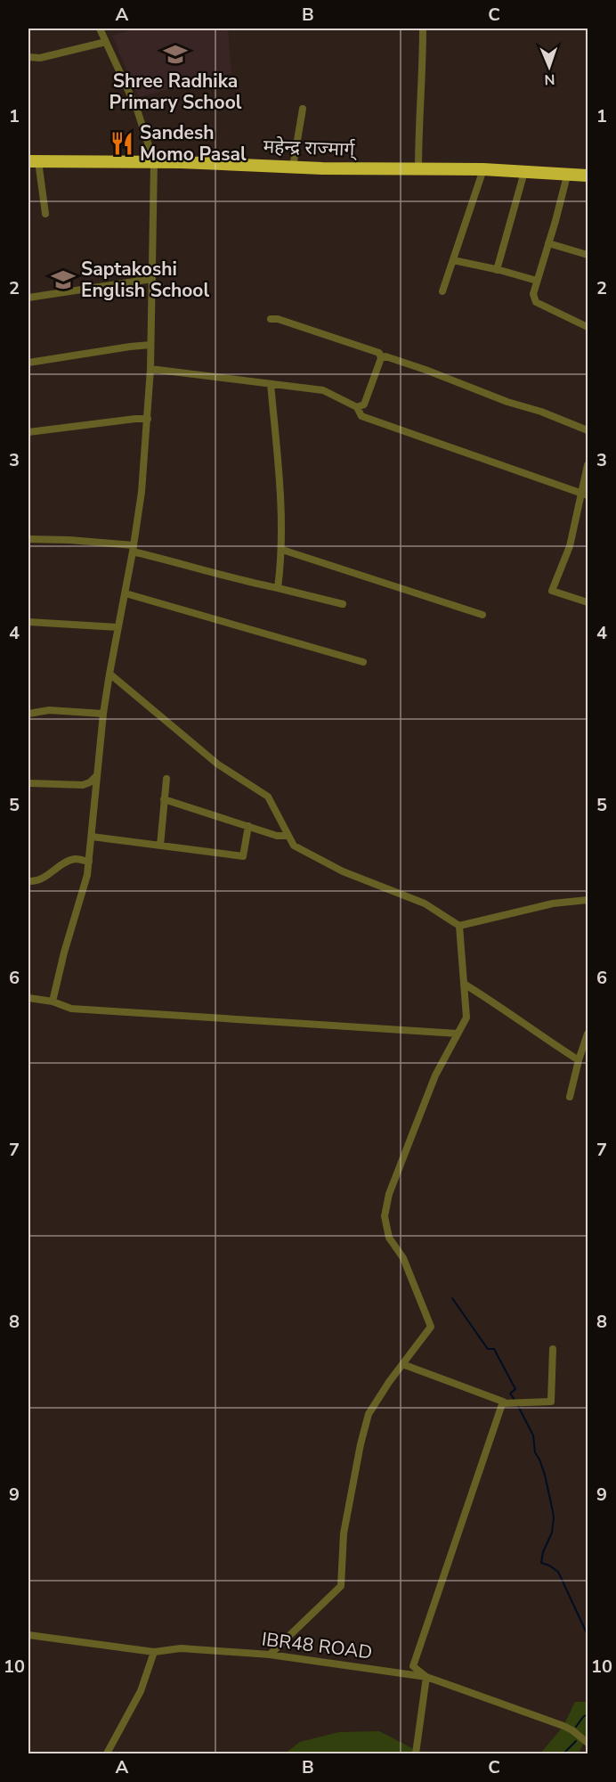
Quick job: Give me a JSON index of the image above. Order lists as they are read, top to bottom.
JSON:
{
  "streets": {
    "highway": ["महेन्द्र राज्मार्ग्"],
    "street": ["IBR48 ROAD"]
  },
  "places": {
    "school or university": ["Shree Radhika Primary School", "Saptakoshi English School"],
    "restaurant": ["Sandesh Momo Pasal"]
  },
  "north": "bottom",
  "grid": {
    "columns": ["A", "B", "C"],
    "rows": [
      "1",
      "2",
      "3",
      "4",
      "5",
      "6",
      "7",
      "8",
      "9",
      "10"
    ]
  }
}
